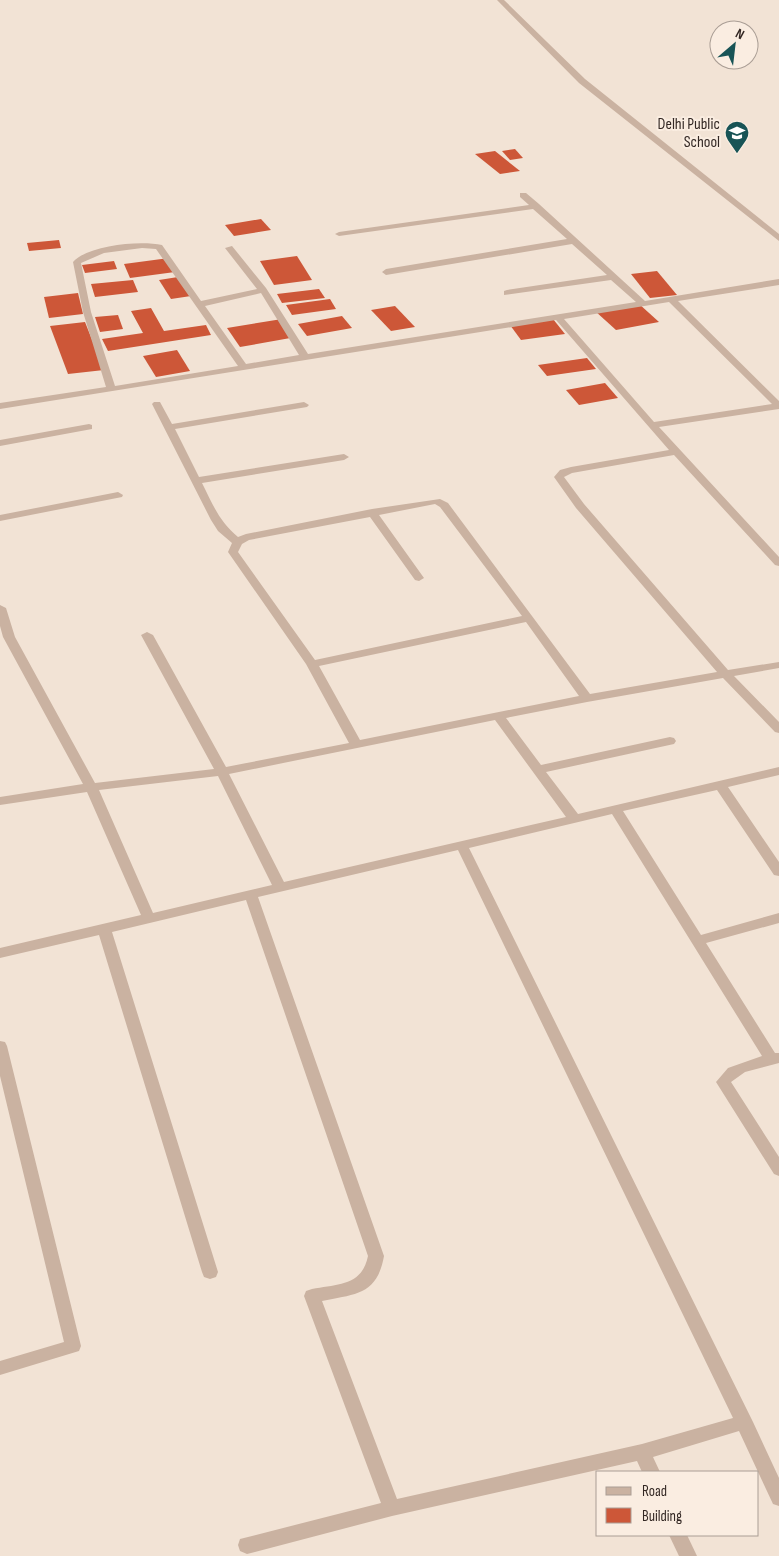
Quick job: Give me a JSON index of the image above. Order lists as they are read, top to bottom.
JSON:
{
  "places": {
    "school or university": ["Delhi Public School"]
  },
  "legend": ["Road", "Building"],
  "north": "top right"
}
